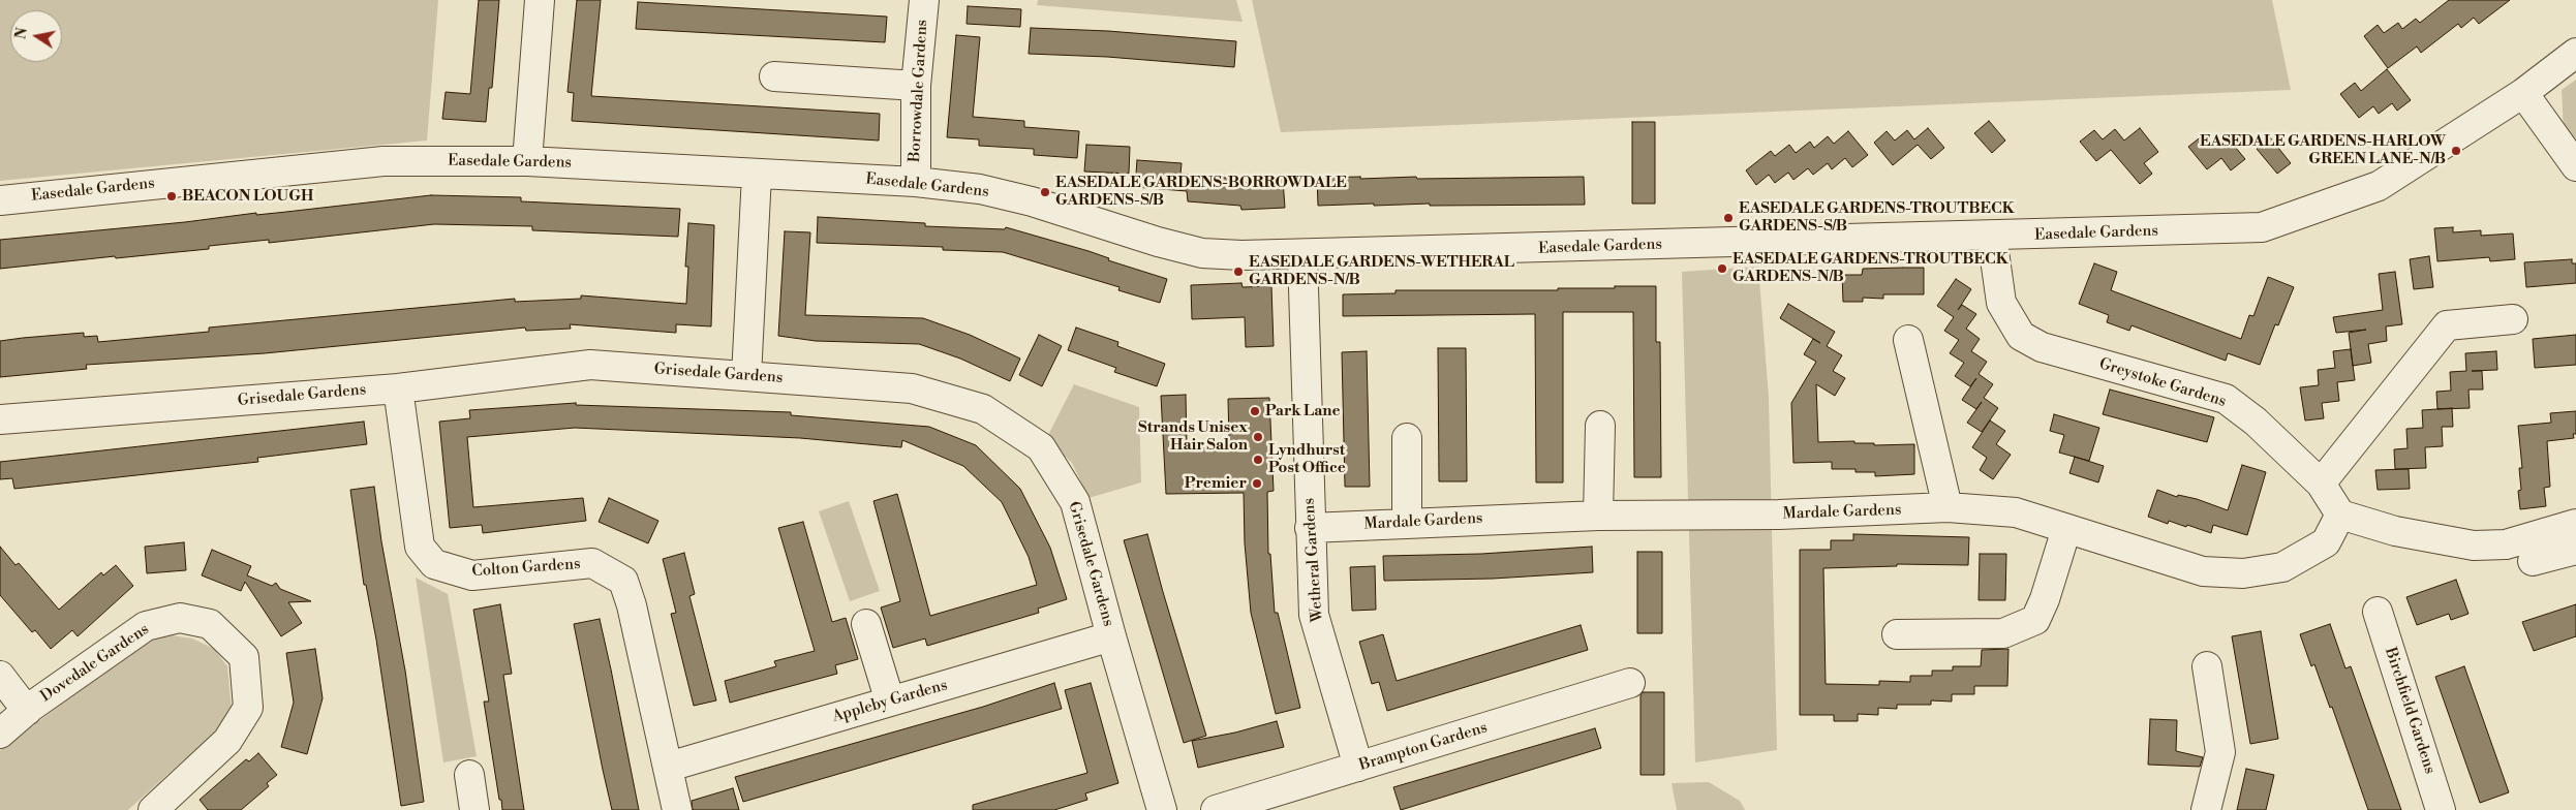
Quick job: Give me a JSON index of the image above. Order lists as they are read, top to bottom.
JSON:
{
  "streets": {
    "street": [
      "Borrowdale Gardens",
      "Easedale Gardens",
      "Grisedale Gardens",
      "Greystoke Gardens",
      "Mardale Gardens",
      "Wetheral Gardens",
      "Colton Gardens",
      "Dovedale Gardens",
      "Appleby Gardens",
      "Birchfield Gardens",
      "Brampton Gardens"
    ]
  },
  "crossings": [
    ["Borrowdale Gardens", "Easedale Gardens"],
    ["Easedale Gardens", "Greystoke Gardens"],
    ["Easedale Gardens", "Wetheral Gardens"],
    ["Grisedale Gardens", "Colton Gardens"],
    ["Grisedale Gardens", "Appleby Gardens"],
    ["Greystoke Gardens", "Mardale Gardens"],
    ["Mardale Gardens", "Wetheral Gardens"],
    ["Wetheral Gardens", "Brampton Gardens"],
    ["Colton Gardens", "Appleby Gardens"]
  ],
  "places": [
    "EASEDALE GARDENS-HARLOW GREEN LANE-N/B",
    "EASEDALE GARDENS-BORROWDALE GARDENS-S/B",
    "BEACON LOUGH",
    "EASEDALE GARDENS-TROUTBECK GARDENS-S/B",
    "EASEDALE GARDENS-TROUTBECK GARDENS-N/B",
    "EASEDALE GARDENS-WETHERAL GARDENS-N/B",
    "Park Lane",
    "Strands Unisex Hair Salon",
    "Lyndhurst Post Office",
    "Premier"
  ],
  "north": "left"
}
